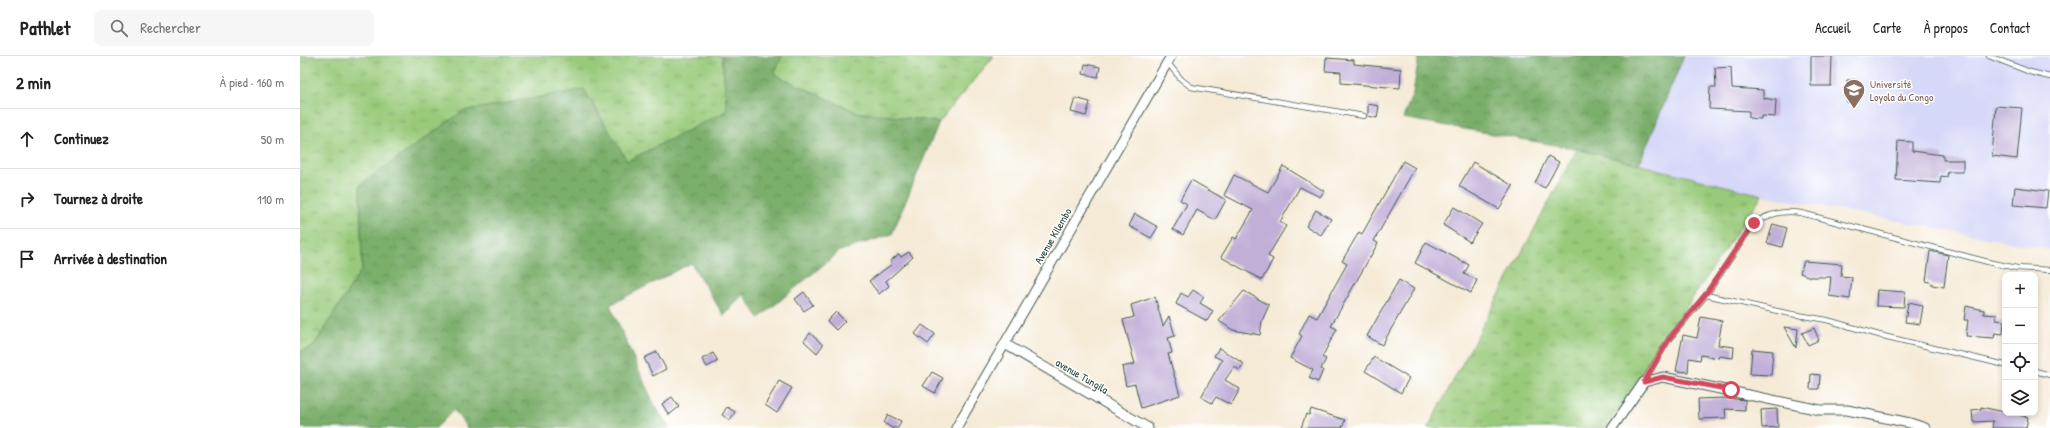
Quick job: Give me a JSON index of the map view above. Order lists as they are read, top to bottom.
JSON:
{
  "streets": {
    "street": ["Avenue Kilembo", "avenue Tungila"]
  },
  "crossings": [
    ["Avenue Kilembo", "avenue Tungila"]
  ],
  "places": {
    "school or university": ["Université Loyola du Congo"]
  },
  "page": {
    "header": "Pathlet",
    "search": "Rechercher",
    "nav": [
      "Accueil",
      "Carte",
      "À propos",
      "Contact"
    ],
    "heading": ["2 min", "À pied · 160 m"],
    "list": [
      ["Continuez", "50 m"],
      ["Tournez à droite", "110 m"],
      "Arrivée à destination"
    ],
    "map_buttons": ["+", "−"]
  }
}
